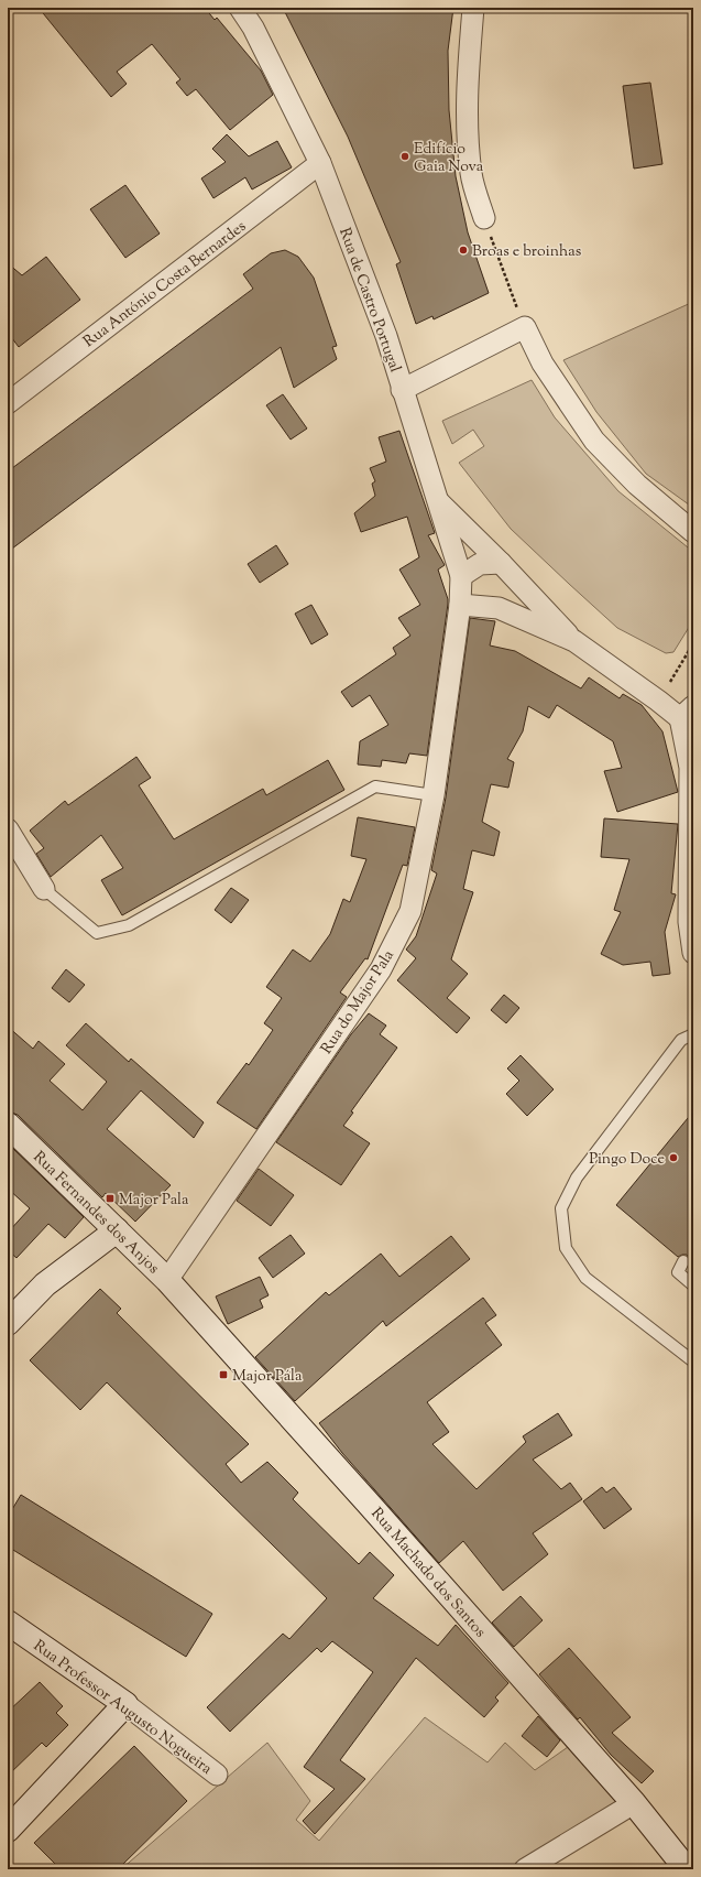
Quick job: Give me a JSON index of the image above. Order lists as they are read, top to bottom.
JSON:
{
  "streets": {
    "street": [
      "Rua António Costa Bernardes",
      "Rua de Castro Portugal",
      "Rua do Major Pala",
      "Rua Fernandes dos Anjos",
      "Rua Machado dos Santos",
      "Rua Professor Augusto Nogueira"
    ]
  },
  "crossings": [
    ["Rua António Costa Bernardes", "Rua de Castro Portugal"],
    ["Rua de Castro Portugal", "Rua do Major Pala"],
    ["Rua do Major Pala", "Rua Fernandes dos Anjos"],
    ["Rua do Major Pala", "Rua Machado dos Santos"],
    ["Rua Fernandes dos Anjos", "Rua Machado dos Santos"]
  ],
  "places": {
    "other": ["Edifício Gaia Nova", "Broas e broinhas", "Pingo Doce"],
    "transit": ["Major Pala", "Major Pála"]
  }
}
